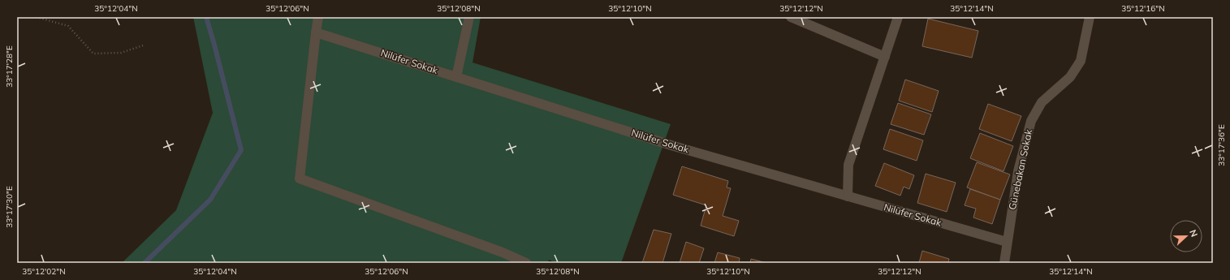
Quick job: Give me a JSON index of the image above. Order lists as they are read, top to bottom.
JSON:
{
  "streets": {
    "street": ["Nilüfer Sokak", "Günebakan Sokak"]
  },
  "crossings": [
    ["Nilüfer Sokak", "Günebakan Sokak"]
  ],
  "north": "right",
  "coordinates": [
    "35°12'04\"N",
    "35°12'06\"N",
    "35°12'08\"N",
    "35°12'10\"N",
    "35°12'12\"N",
    "35°12'14\"N",
    "35°12'16\"N",
    "33°17'28\"E",
    "33°17'36\"E",
    "33°17'30\"E",
    "35°12'02\"N"
  ]
}
